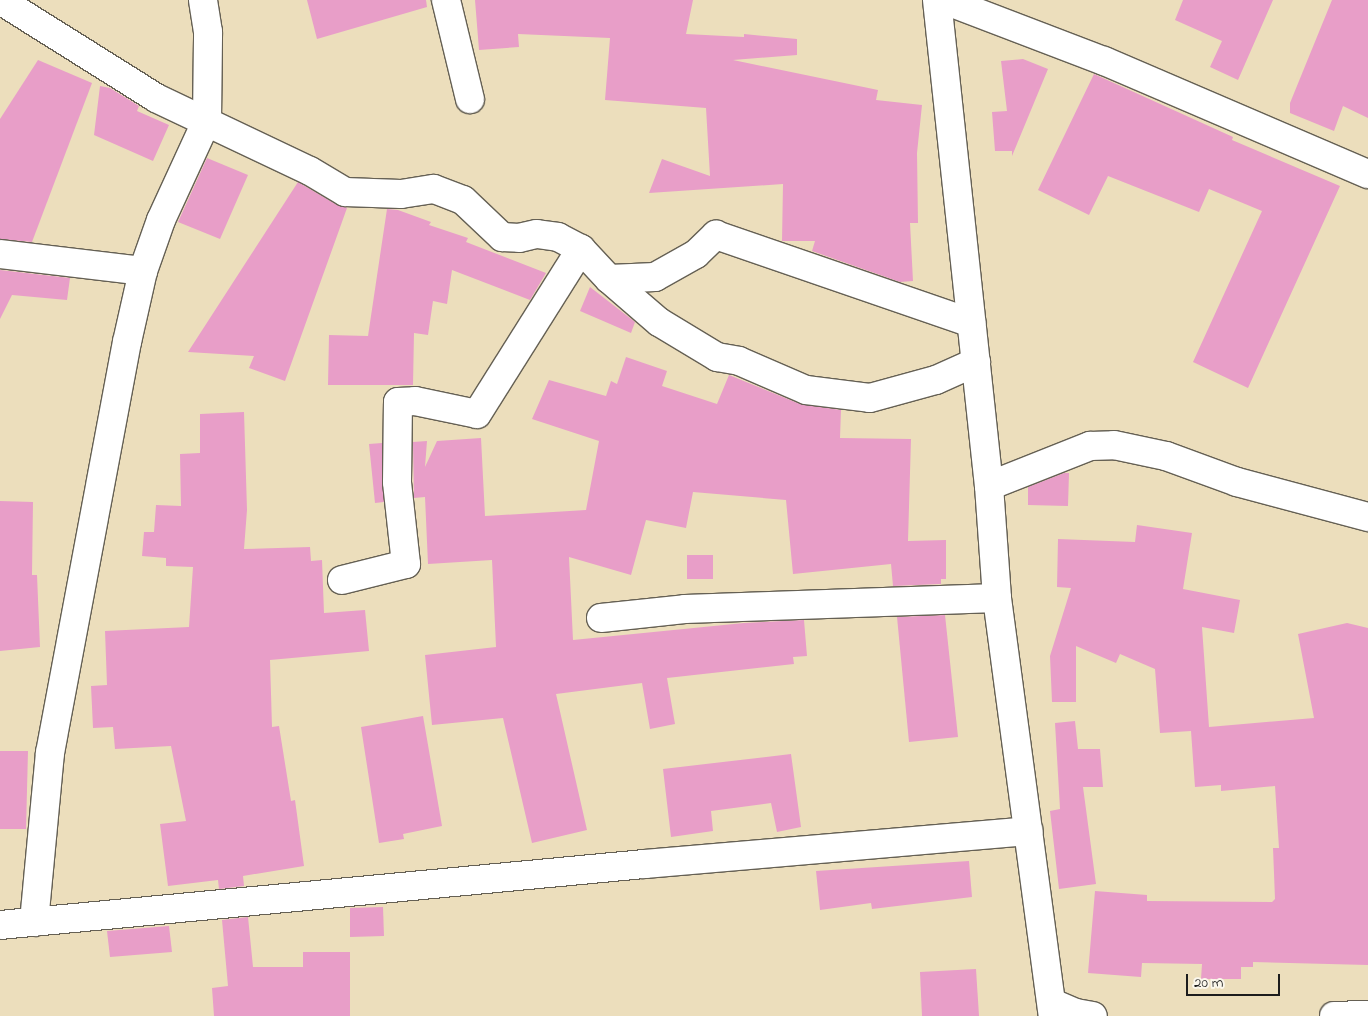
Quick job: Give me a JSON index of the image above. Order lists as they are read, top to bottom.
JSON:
{
  "scale_bar": "20 m"
}
